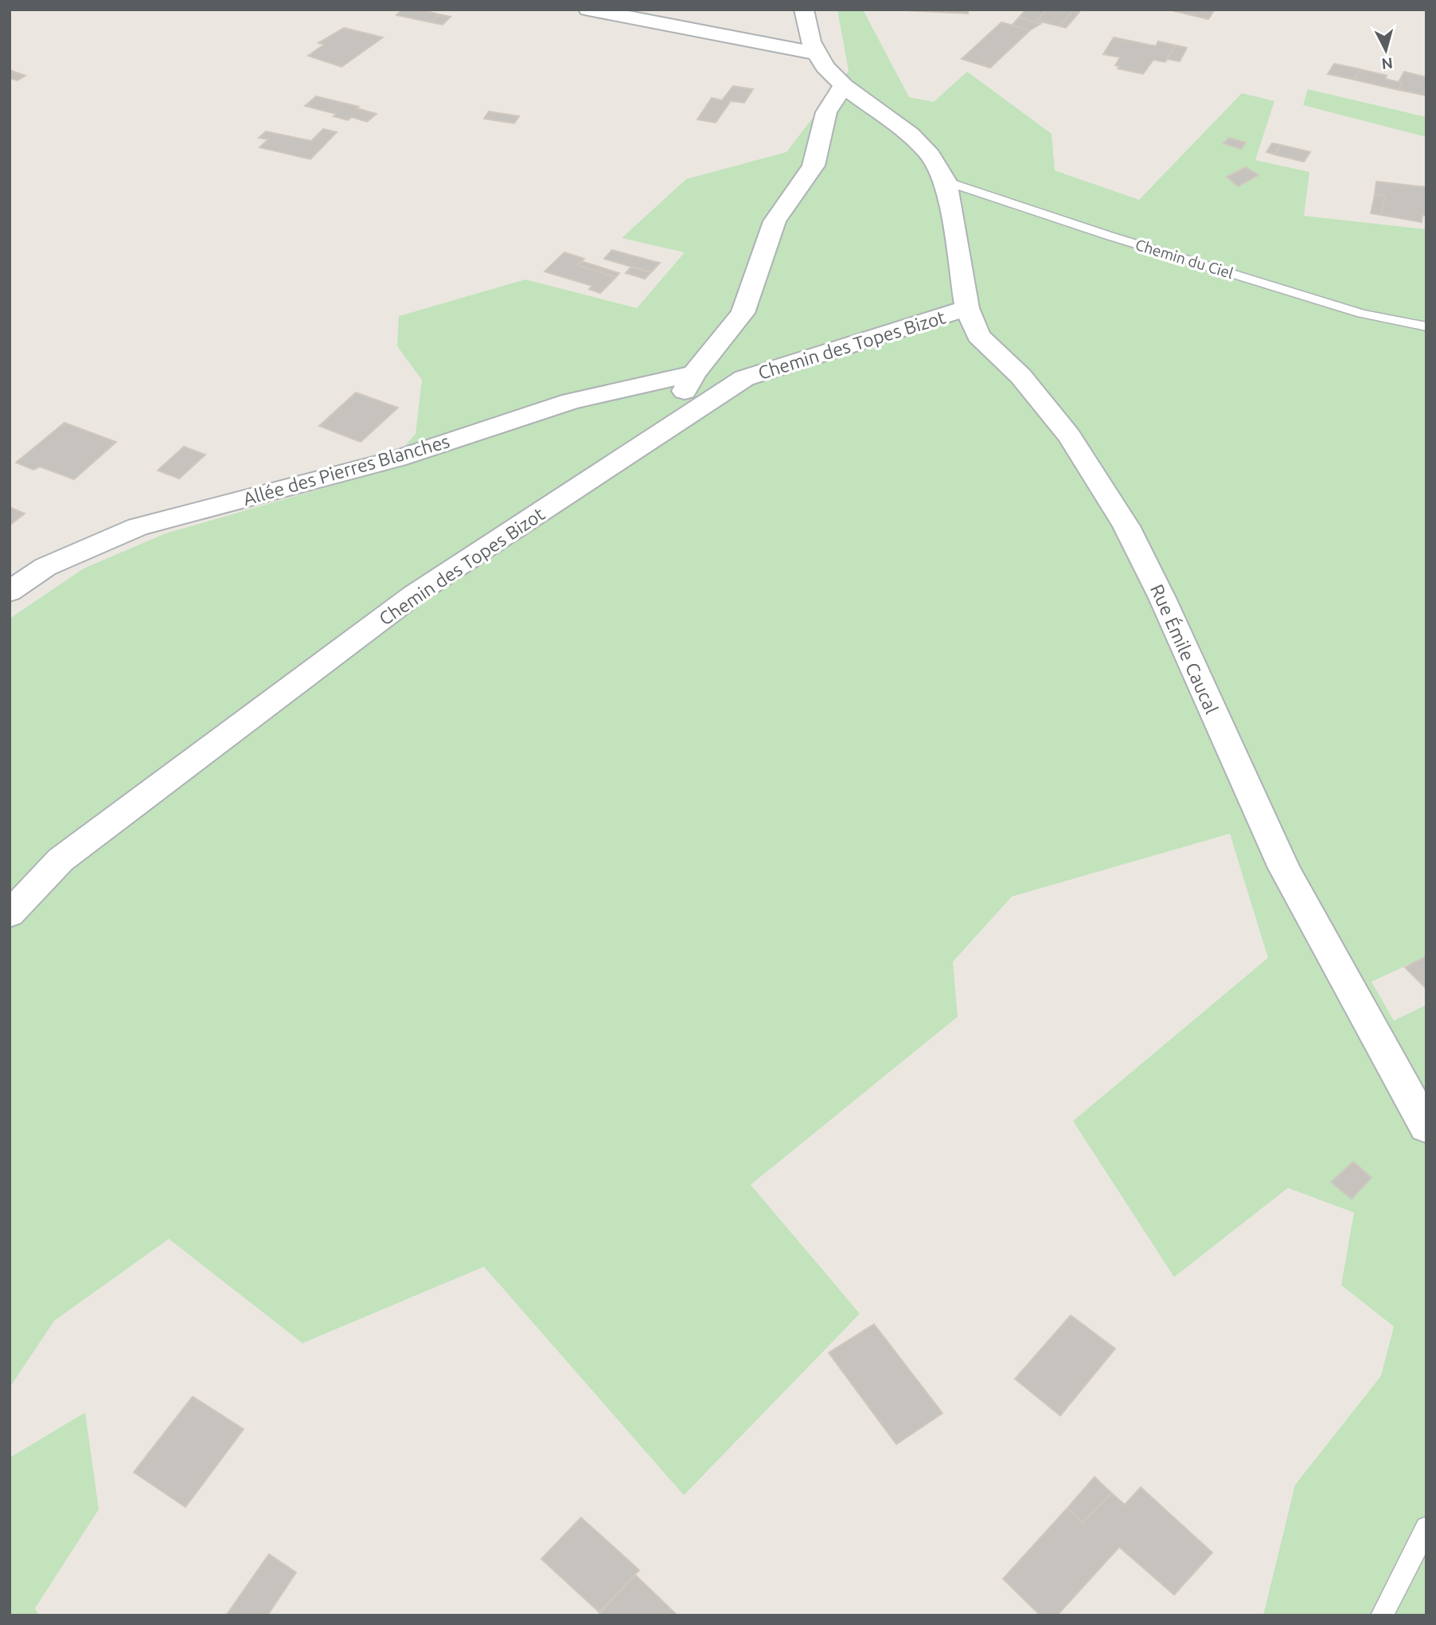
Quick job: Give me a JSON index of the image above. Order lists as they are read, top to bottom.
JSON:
{
  "streets": {
    "street": ["Chemin des Topes Bizot", "Allée des Pierres Blanches", "Rue Émile Caucal"],
    "lane": ["Chemin du Ciel"]
  },
  "crossings": [
    ["Chemin du Ciel", "Rue Émile Caucal"],
    ["Chemin des Topes Bizot", "Rue Émile Caucal"]
  ],
  "north": "bottom"
}
